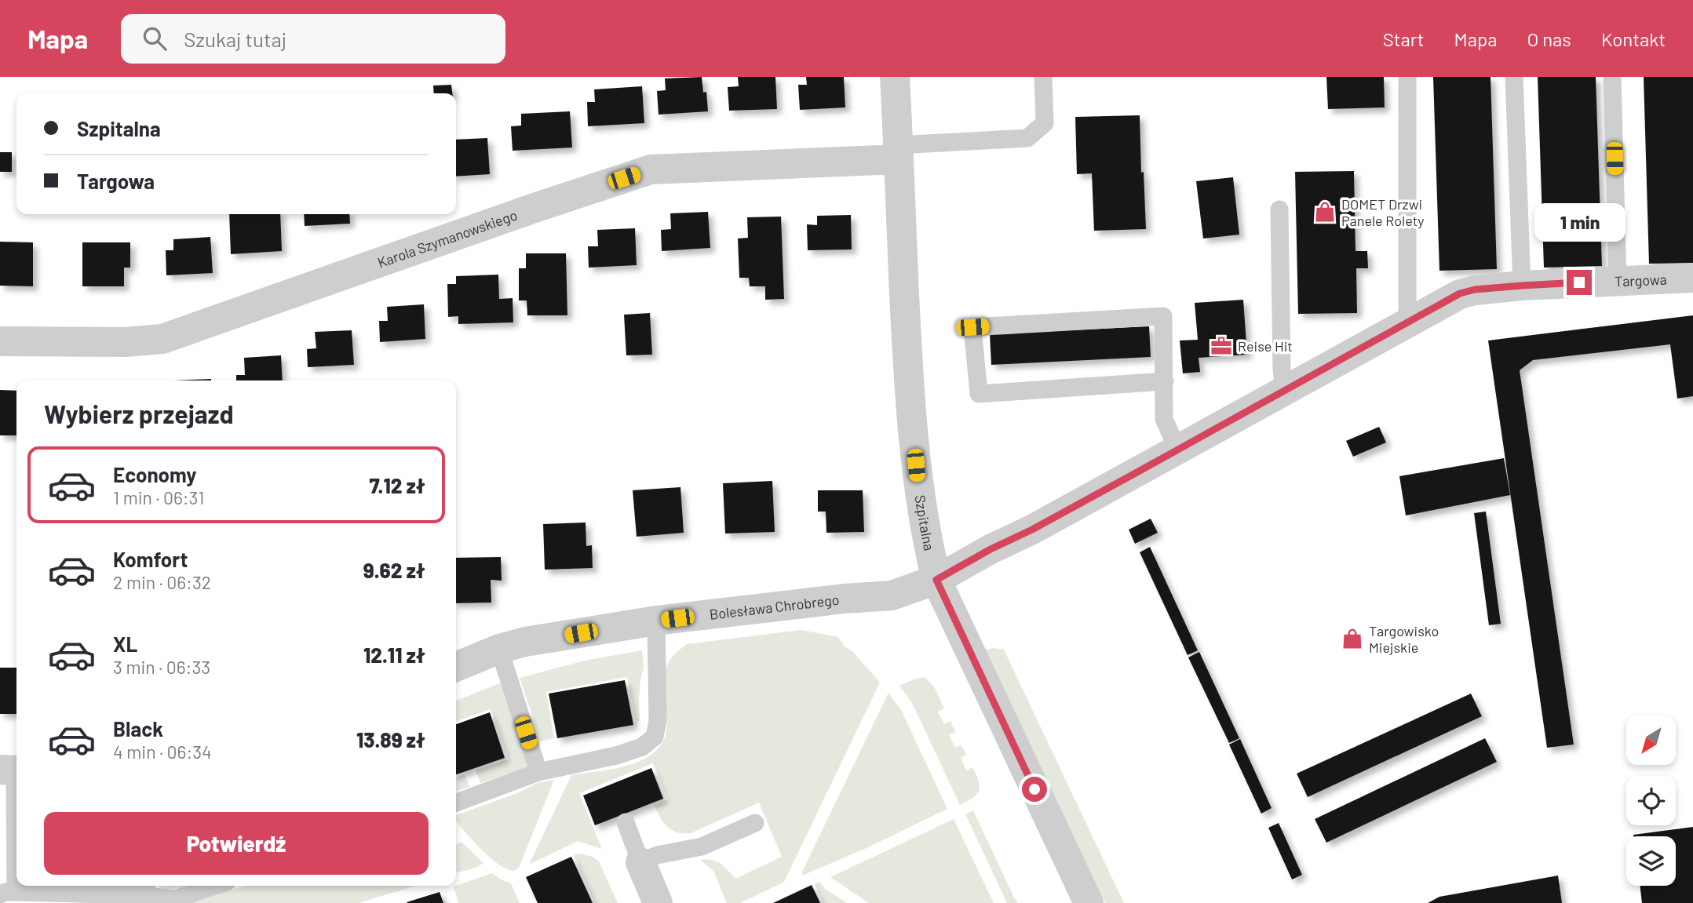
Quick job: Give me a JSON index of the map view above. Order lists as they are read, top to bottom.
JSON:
{
  "streets": {
    "street": [
      "Karola Szymanowskiego",
      "Targowa",
      "Szpitalna",
      "Bolesława Chrobrego"
    ]
  },
  "crossings": [
    ["Karola Szymanowskiego", "Szpitalna"],
    ["Targowa", "Szpitalna"],
    ["Targowa", "Bolesława Chrobrego"],
    ["Szpitalna", "Bolesława Chrobrego"]
  ],
  "places": {
    "shop": ["DOMET Drzwi Panele Rolety", "Targowisko Miejskie"],
    "office": ["Reise Hit"]
  },
  "north": "bottom left",
  "page": {
    "header": "Mapa",
    "search": "Szukaj tutaj",
    "nav": [
      "Start",
      "Mapa",
      "O nas",
      "Kontakt"
    ],
    "banner": ["Szpitalna", "Targowa"],
    "bubble": "1 min",
    "heading": "Wybierz przejazd",
    "list": [
      {
        "name": "Economy",
        "note": "1 min · 06:31",
        "value": "7.12 zł"
      },
      {
        "name": "Komfort",
        "note": "2 min · 06:32",
        "value": "9.62 zł"
      },
      {
        "name": "XL",
        "note": "3 min · 06:33",
        "value": "12.11 zł"
      },
      {
        "name": "Black",
        "note": "4 min · 06:34",
        "value": "13.89 zł"
      }
    ],
    "buttons": "Potwierdź"
  }
}
